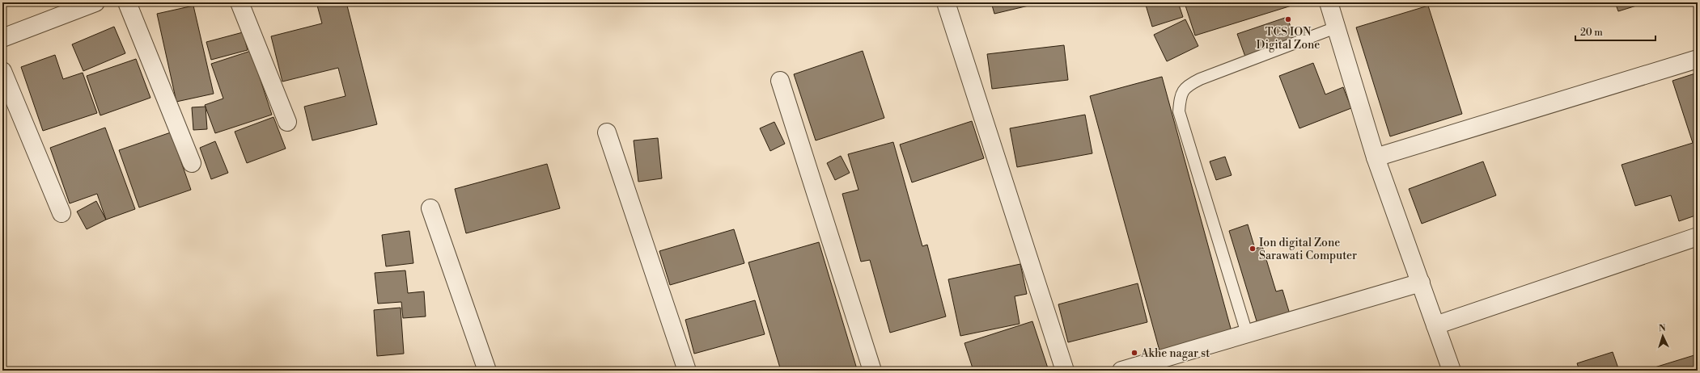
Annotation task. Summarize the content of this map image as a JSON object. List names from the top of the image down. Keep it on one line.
{"places":["TCS ION Digital Zone","Ion digital Zone Sarawati Computer","Akhe nagar st"],"scale_bar":"20 m","north":"top"}
